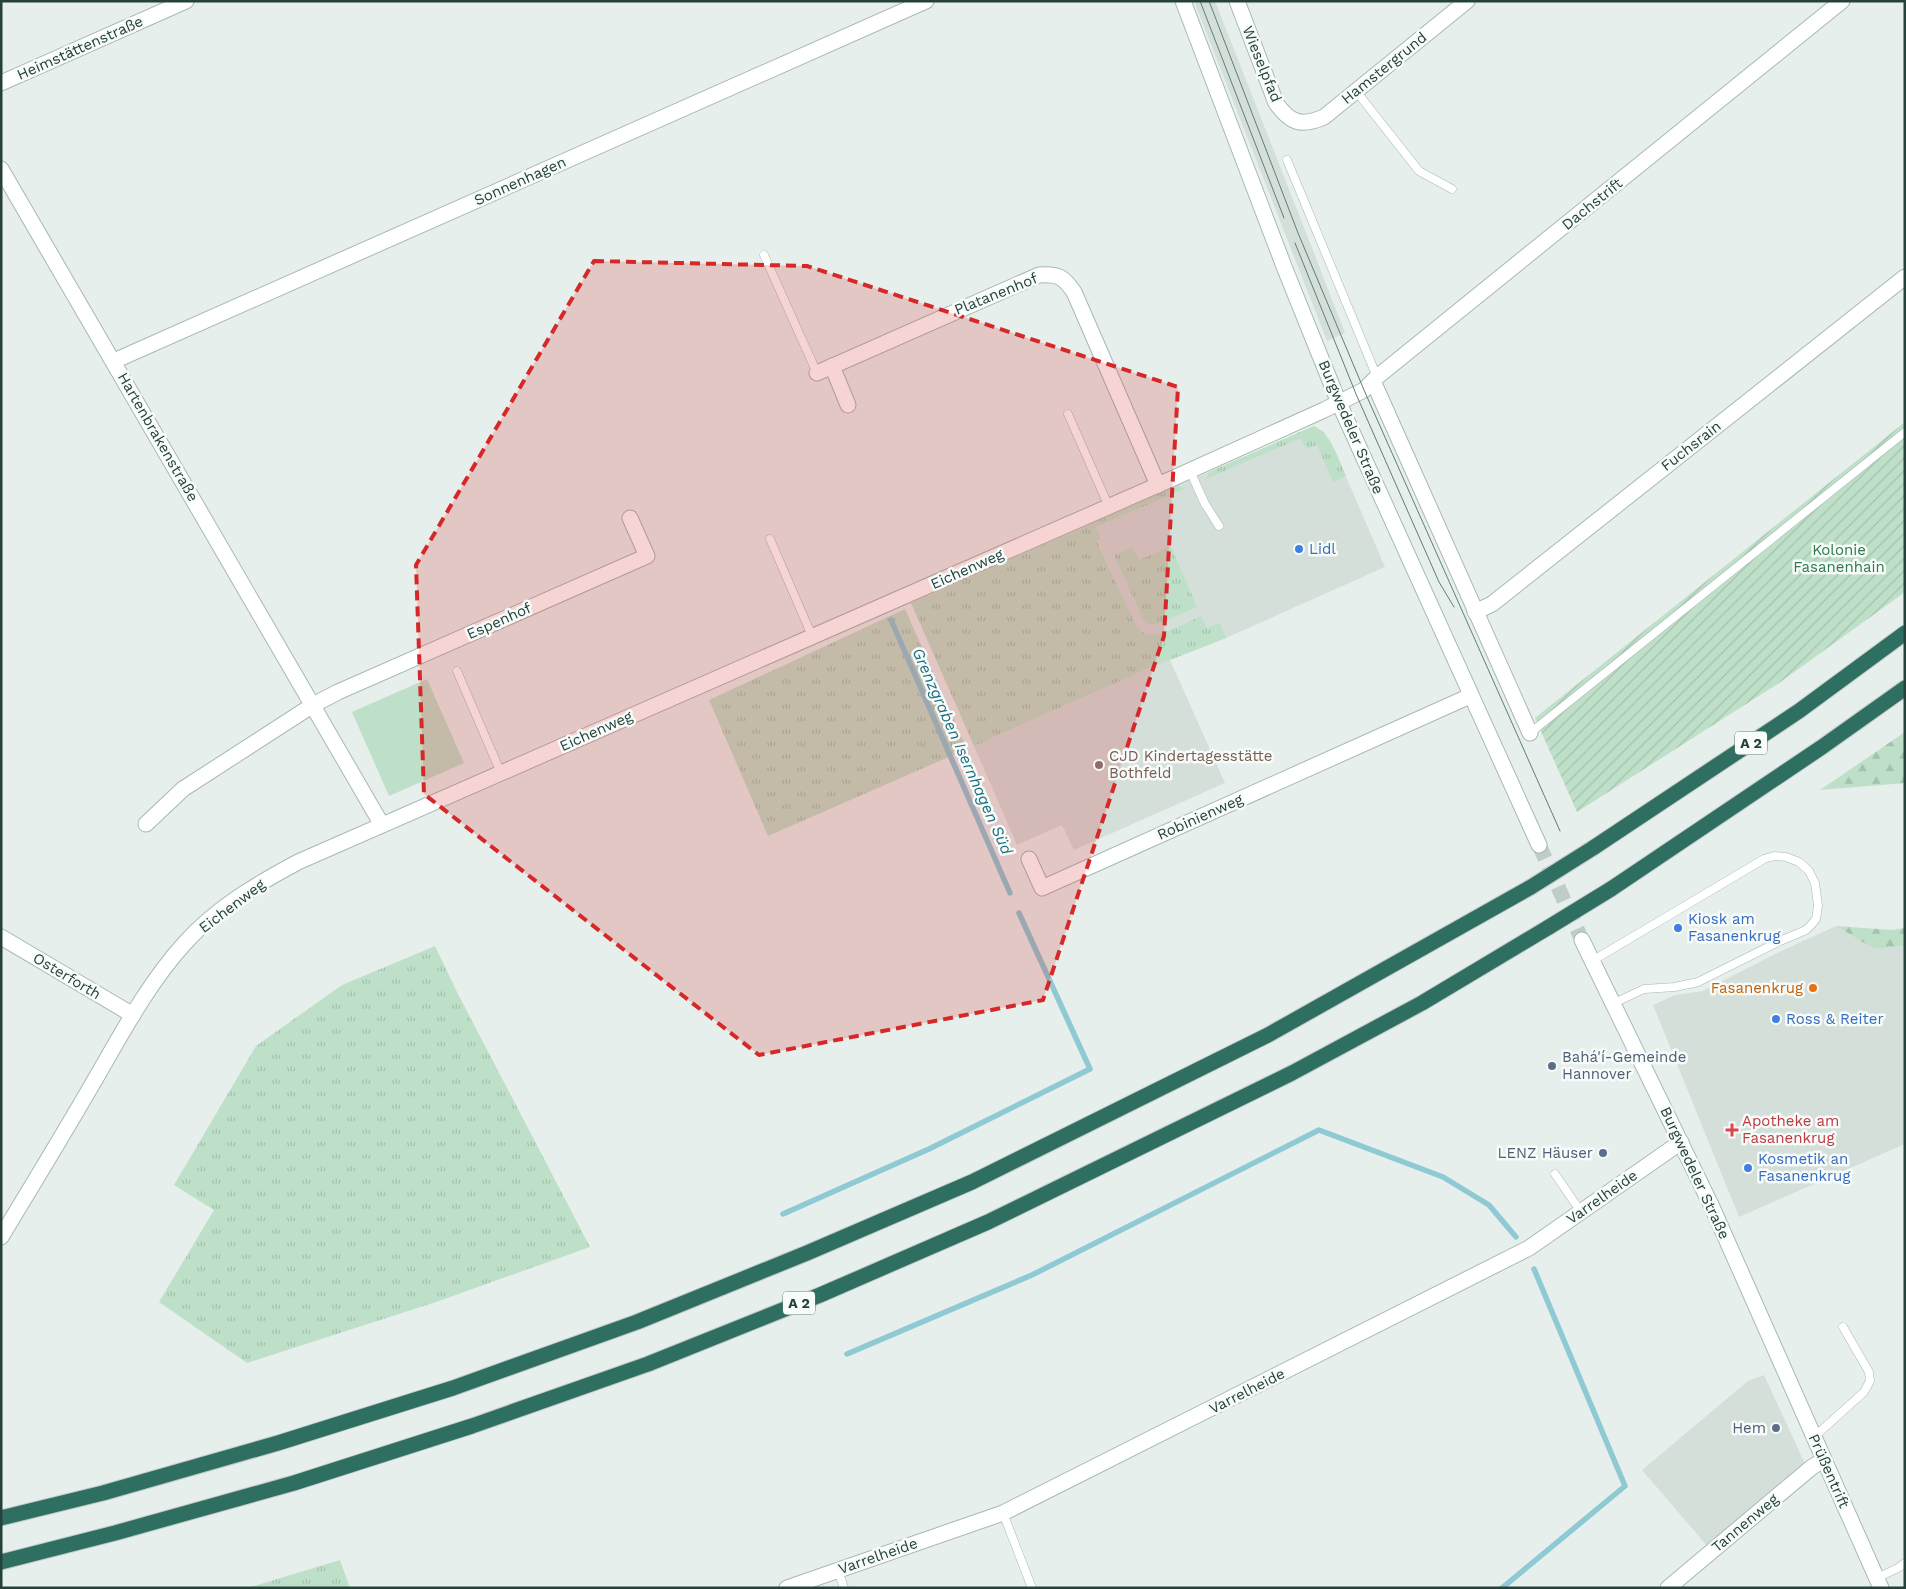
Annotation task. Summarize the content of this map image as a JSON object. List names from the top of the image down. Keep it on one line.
{"streets":{"highway":["A 2"],"street":["Heimstättenstraße","Wieselpfad","Hamstergrund","Sonnenhagen","Dachstrift","Platanenhof","Burgwedeler Straße","Hartenbrakenstraße","Fuchsrain","Eichenweg","Espenhof","Robinienweg","Osterforth","Varrelheide","Prüßentrift","Tannenweg"]},"crossings":[["Wieselpfad","Hamstergrund"],["Sonnenhagen","Hartenbrakenstraße"],["Dachstrift","Burgwedeler Straße"],["Dachstrift","Eichenweg"],["Platanenhof","Eichenweg"],["Burgwedeler Straße","Eichenweg"],["Burgwedeler Straße","Robinienweg"],["Burgwedeler Straße","Varrelheide"],["Burgwedeler Straße","Prüßentrift"],["Hartenbrakenstraße","Eichenweg"],["Hartenbrakenstraße","Espenhof"],["Eichenweg","Osterforth"],["Prüßentrift","Tannenweg"]],"water":["Grenzgraben Isernhagen Süd"],"parks":["Kolonie Fasanenhain"],"places":{"other":["Lidl","CJD Kindertagesstätte Bothfeld","Kiosk am Fasanenkrug","Fasanenkrug","Ross & Reiter","Bahá'í-Gemeinde Hannover","LENZ Häuser","Kosmetik an Fasanenkrug","Hem"],"health":["Apotheke am Fasanenkrug"]}}
